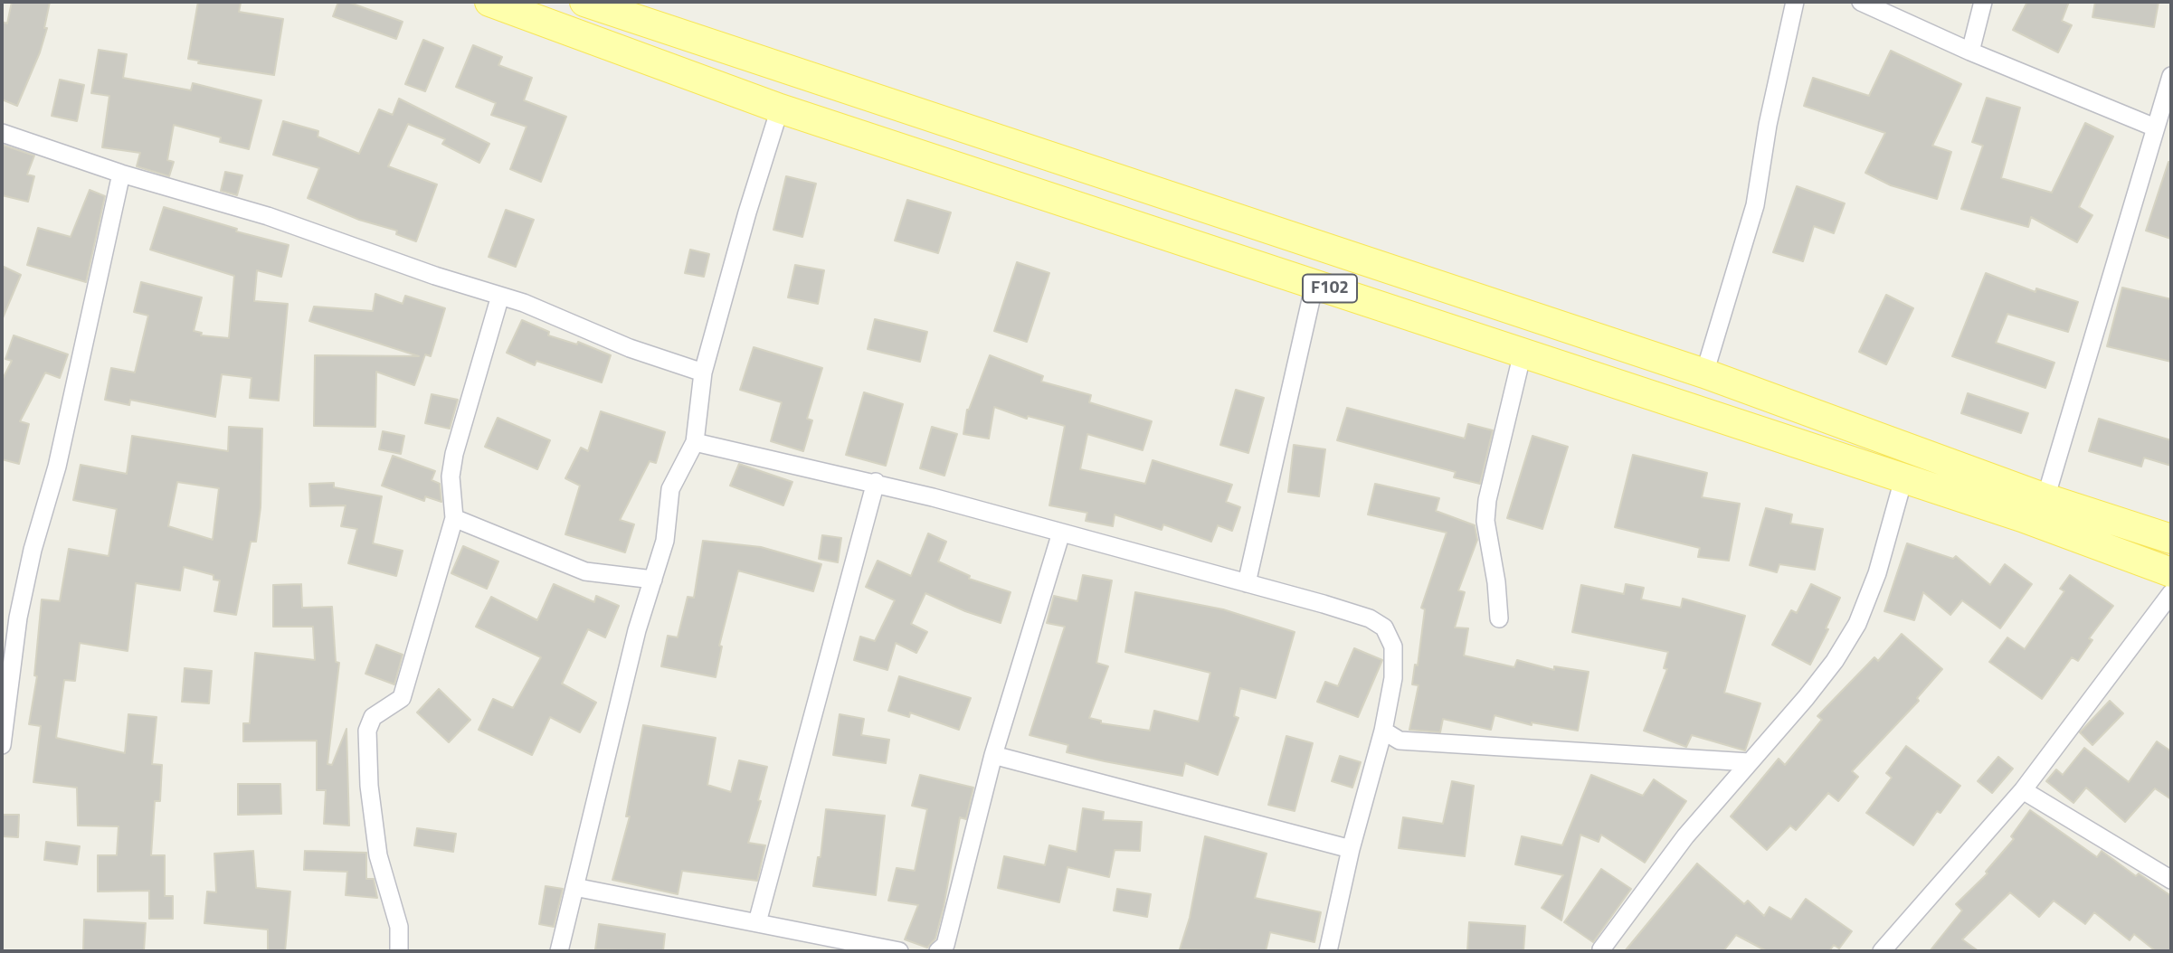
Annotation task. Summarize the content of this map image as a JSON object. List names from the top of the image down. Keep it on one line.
{"streets":{"main road":["F102"]}}
